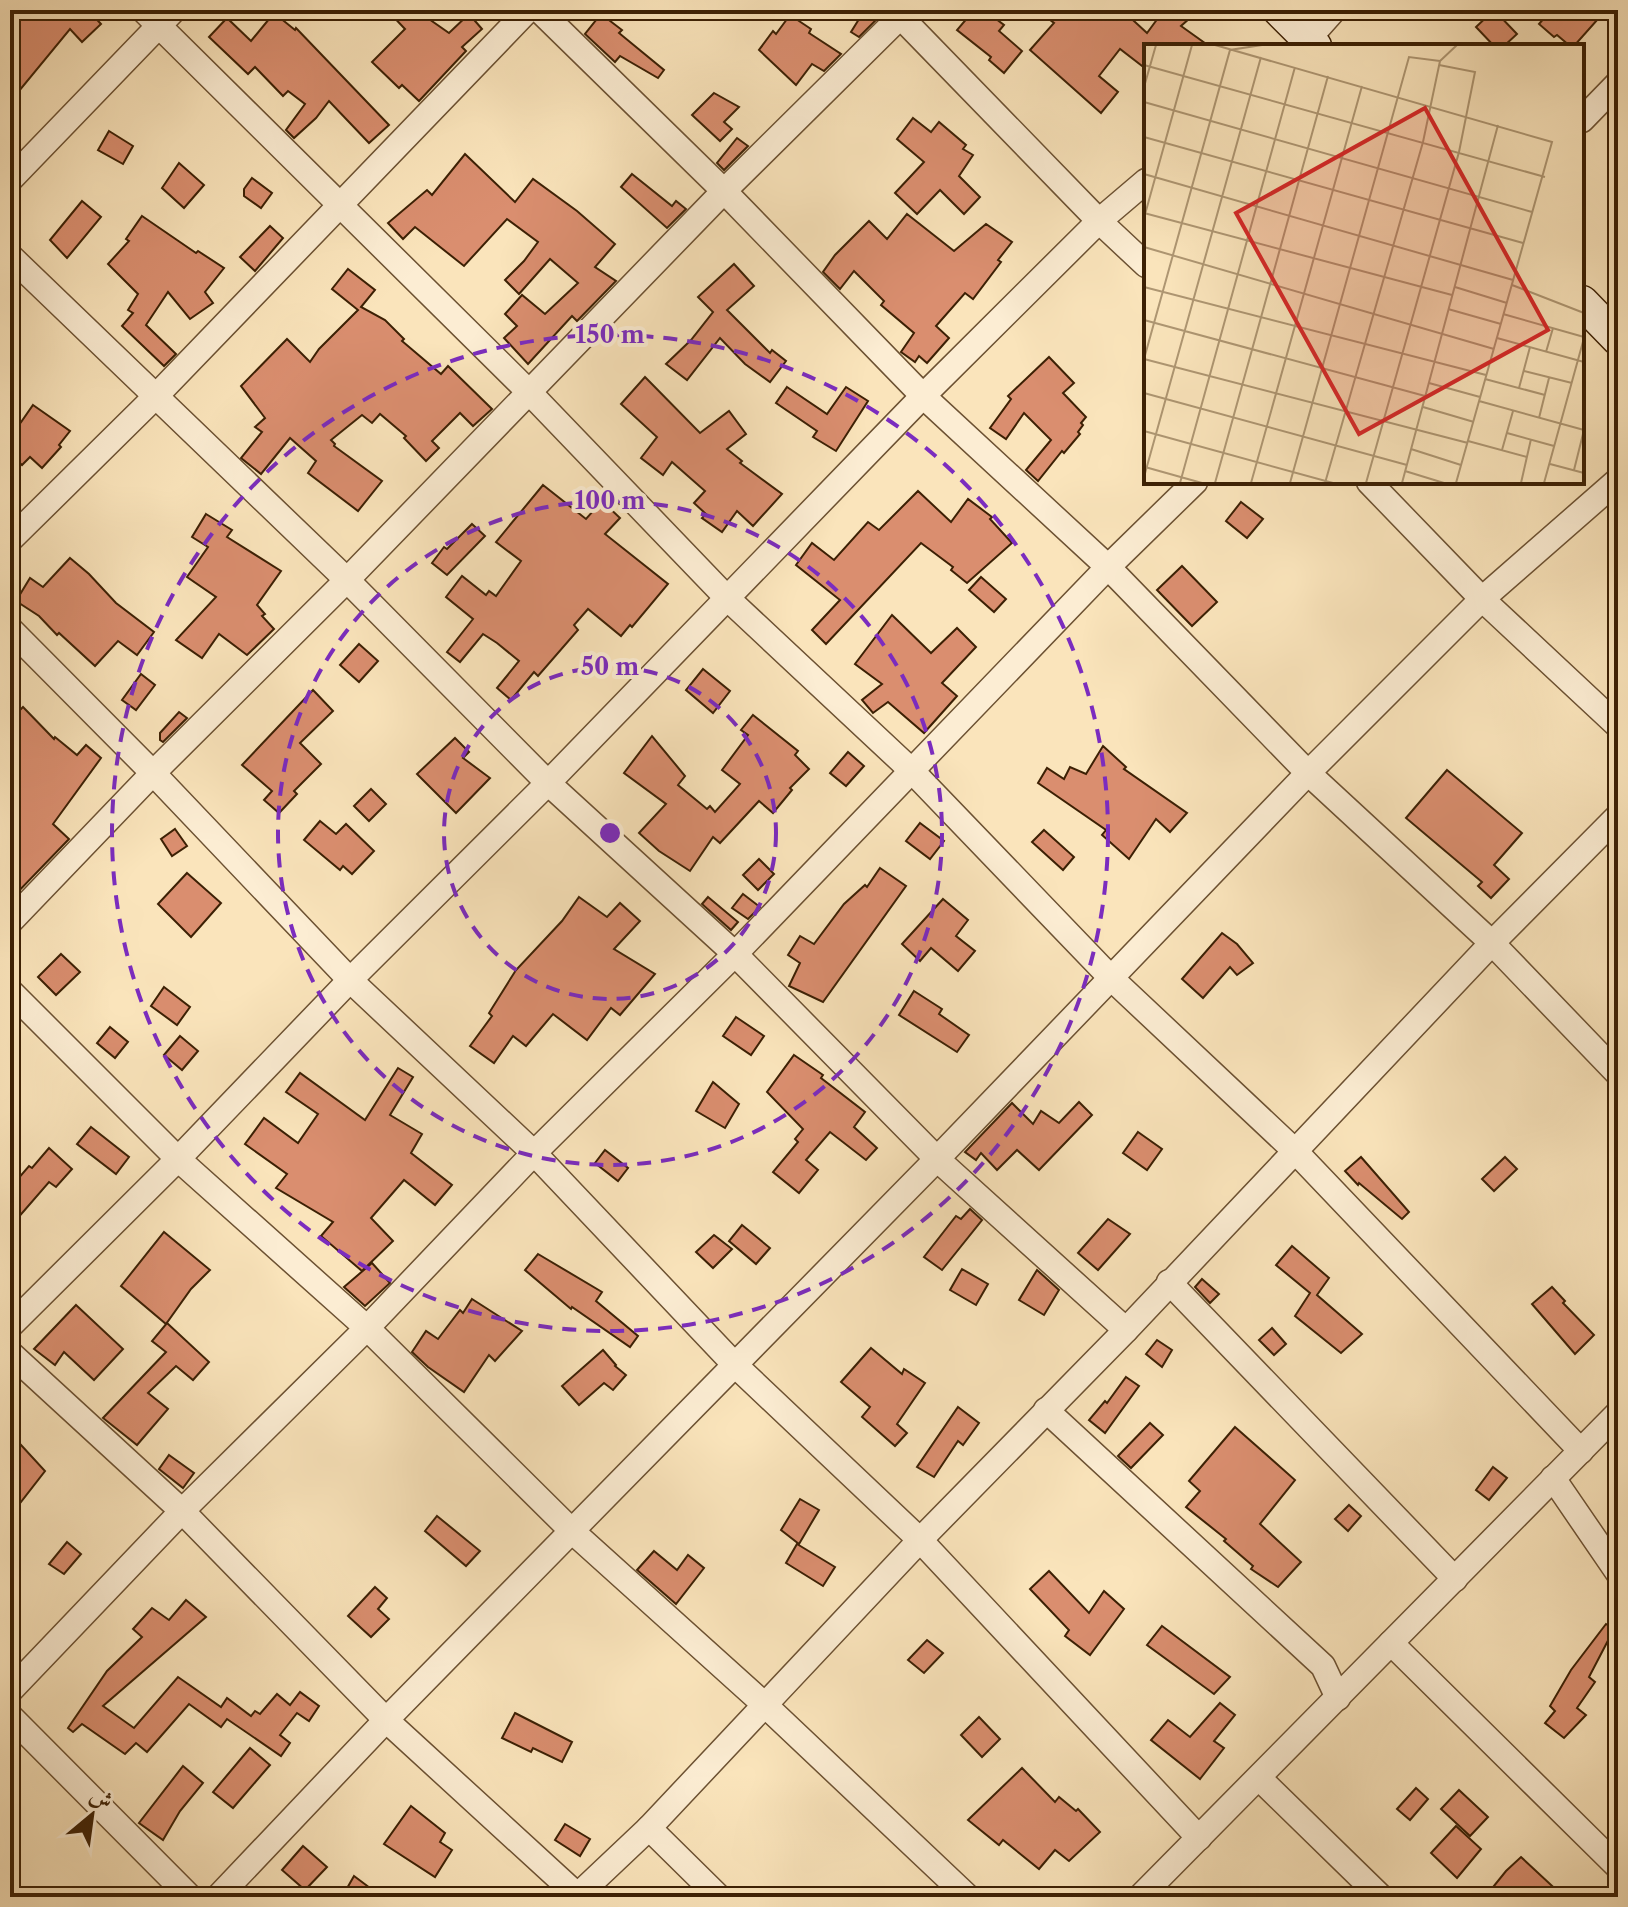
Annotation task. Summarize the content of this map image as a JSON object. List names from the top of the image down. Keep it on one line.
{"north":"top right","rings":["150 m","100 m","50 m"]}
